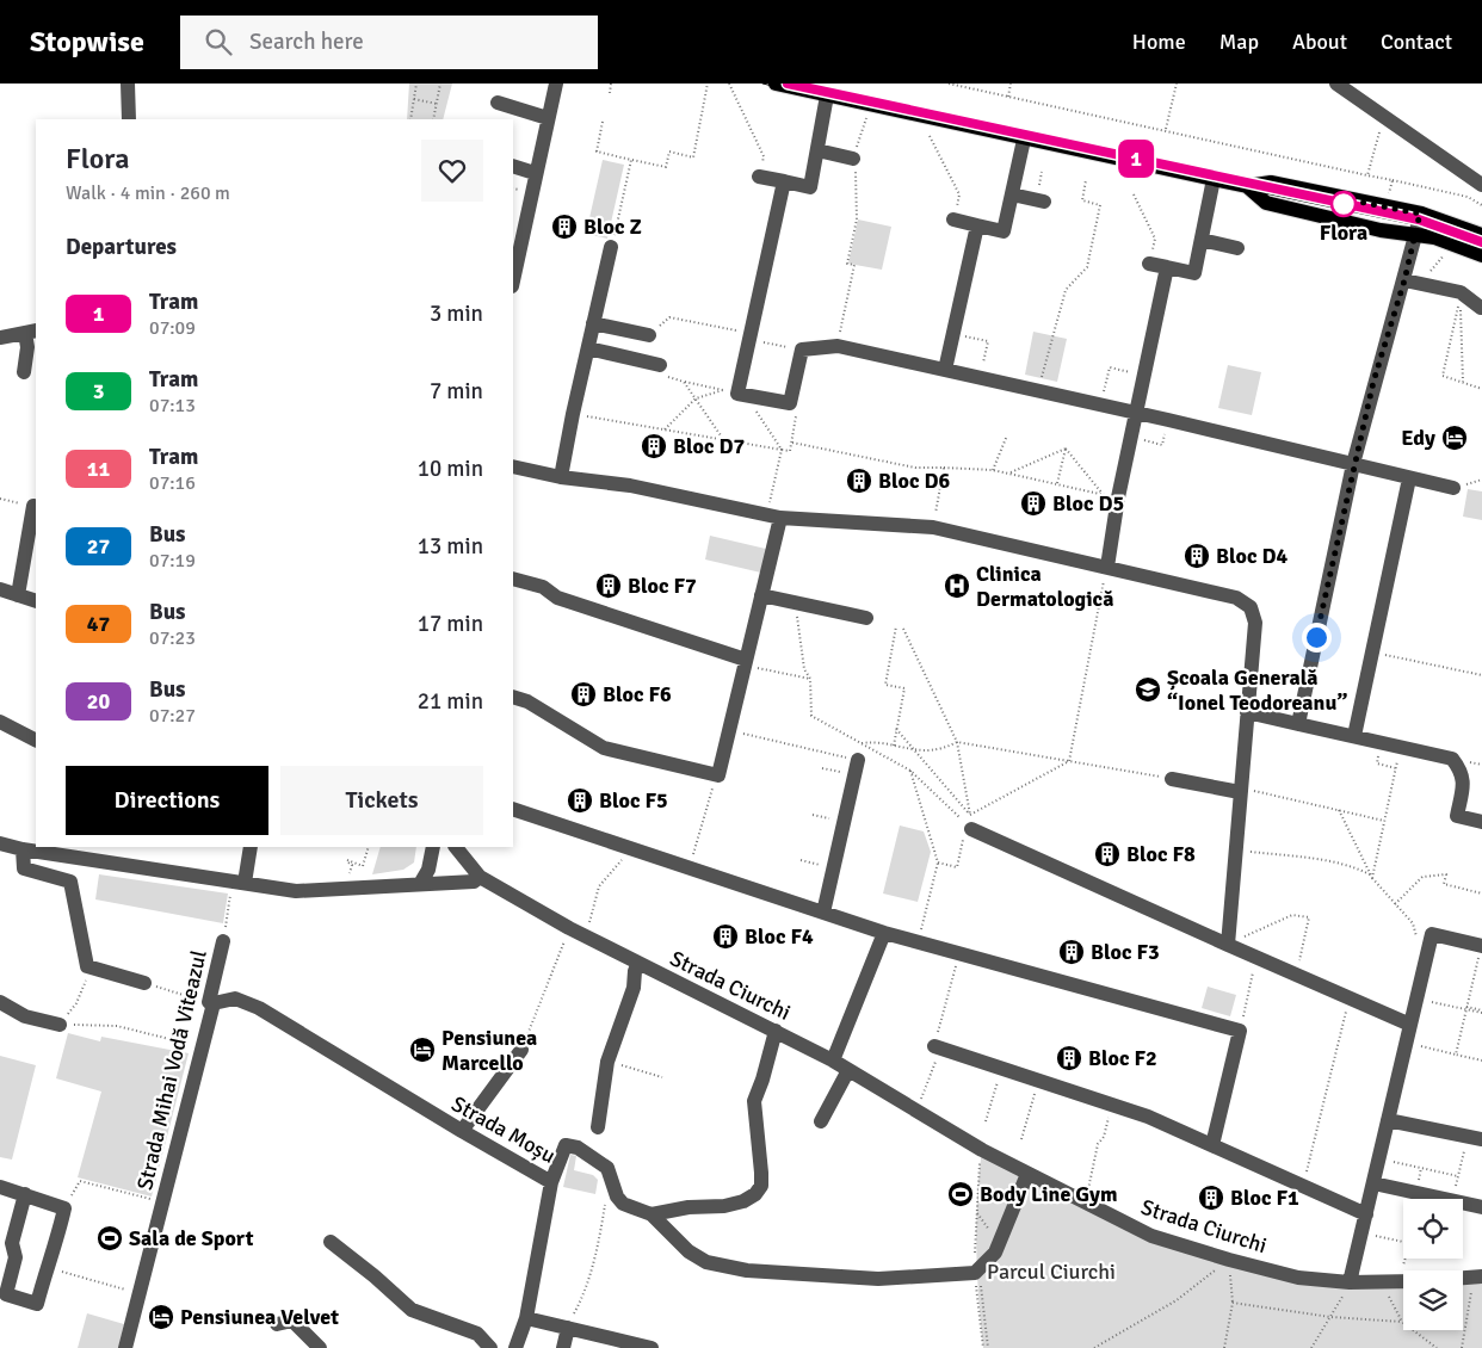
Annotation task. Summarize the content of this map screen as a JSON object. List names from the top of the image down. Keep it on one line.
{"streets":{"street":["Strada Ciurchi","Strada Mihai Vodă Viteazul","Strada Moșu"]},"crossings":[["Strada Mihai Vodă Viteazul","Strada Moșu"]],"parks":["Parcul Ciurchi"],"places":{"other":["Flora"],"building":["Bloc Z","Bloc D7","Bloc D6","Bloc D5","Bloc D4","Bloc F7","Bloc F6","Bloc F5","Bloc F8","Bloc F4","Bloc F3","Bloc F2","Bloc F1"],"hotel":["Edy","Pensiunea Marcello","Pensiunea Velvet"],"hospital":["Clinica Dermatologică"],"school or university":["Școala Generală “Ionel Teodoreanu”"],"sports":["Body Line Gym","Sala de Sport"]},"lines":["tram line 1"],"page":{"header":"Stopwise","search":"Search here","nav":["Home","Map","About","Contact"],"on_map":"1","heading":[["Flora","Walk · 4 min · 260 m"],"Departures"],"list":[{"mark":"1","name":"Tram","note":"07:09","value":"3 min"},{"mark":"3","name":"Tram","note":"07:13","value":"7 min"},{"mark":"11","name":"Tram","note":"07:16","value":"10 min"},{"mark":"27","name":"Bus","note":"07:19","value":"13 min"},{"mark":"47","name":"Bus","note":"07:23","value":"17 min"},{"mark":"20","name":"Bus","note":"07:27","value":"21 min"}],"buttons":["Directions","Tickets"]}}
